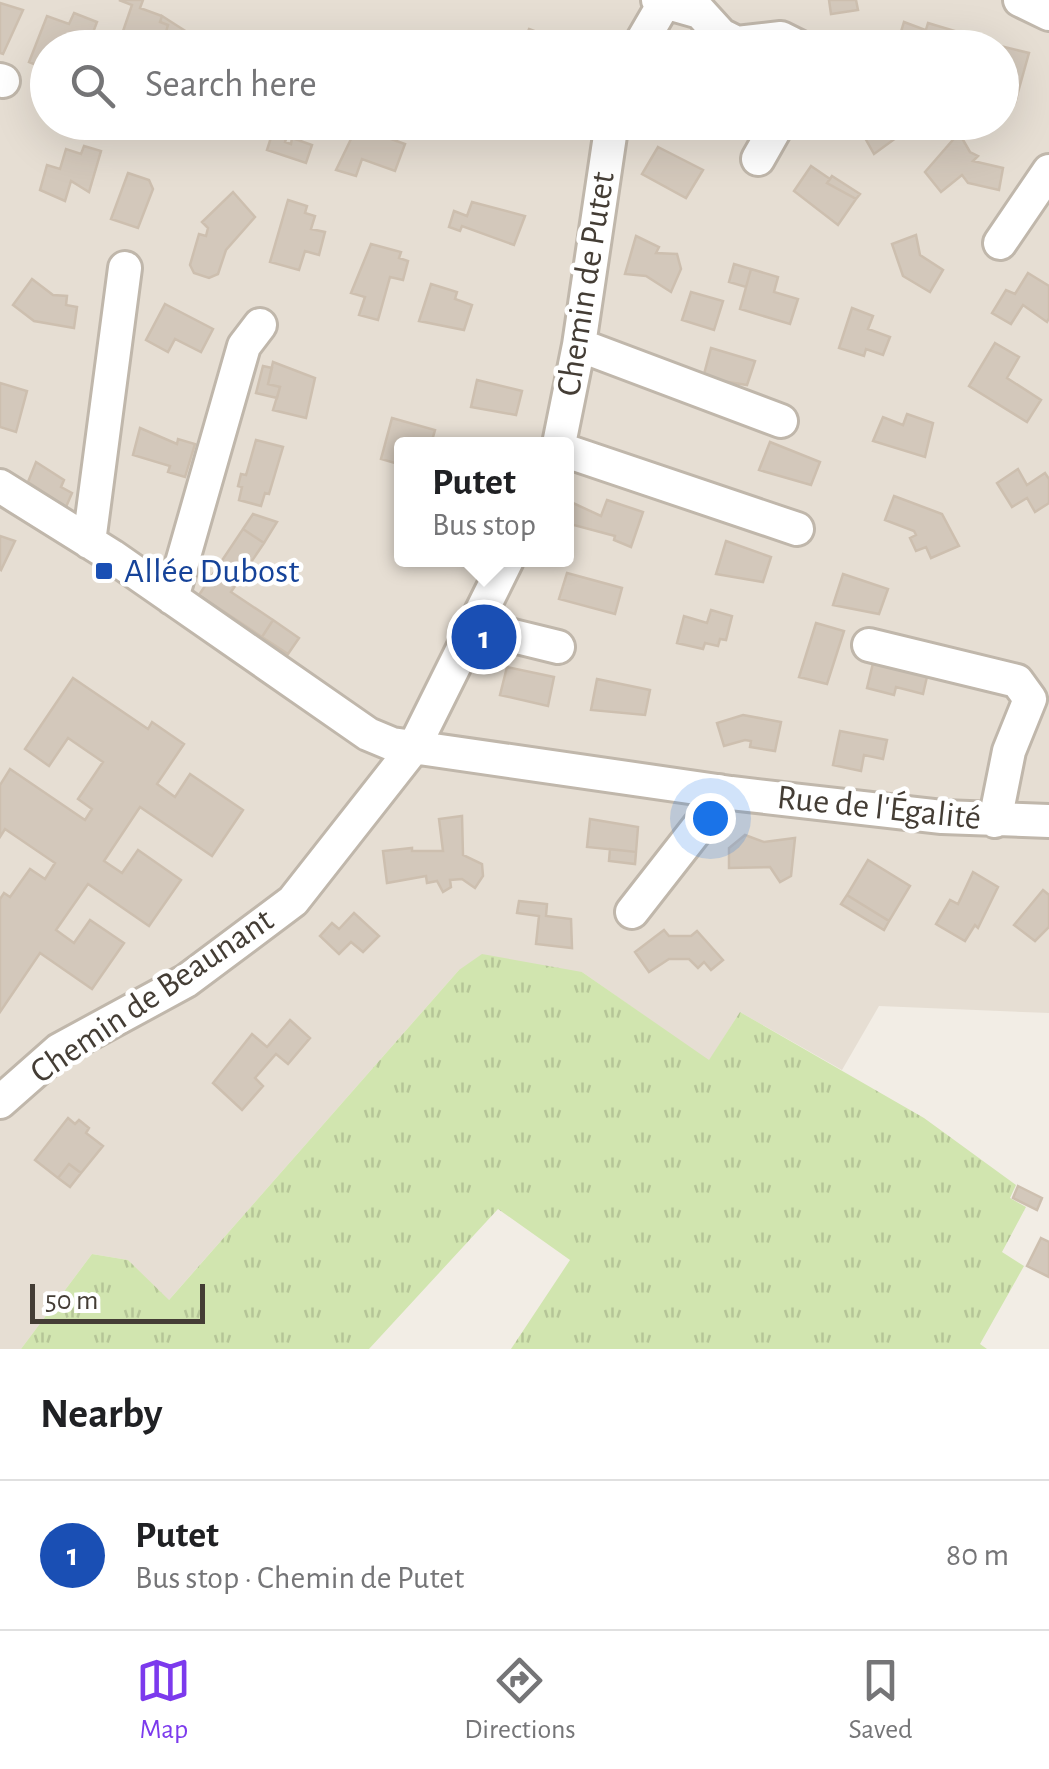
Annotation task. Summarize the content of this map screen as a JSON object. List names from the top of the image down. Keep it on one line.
{"streets":{"street":["Chemin de Putet","Rue de l'Égalité","Chemin de Beaunant"]},"crossings":[["Rue de l'Égalité","Chemin de Beaunant"]],"places":{"transit":["Allée Dubost"]},"scale_bar":"50 m","page":{"search":"Search here","popup":["Putet","Bus stop"],"pins":"1","scale":"50 m","heading":"Nearby","list":[{"mark":"1","name":"Putet","note":"Bus stop · Chemin de Putet","value":"80 m"}],"nav":["Map","Directions","Saved"]}}
